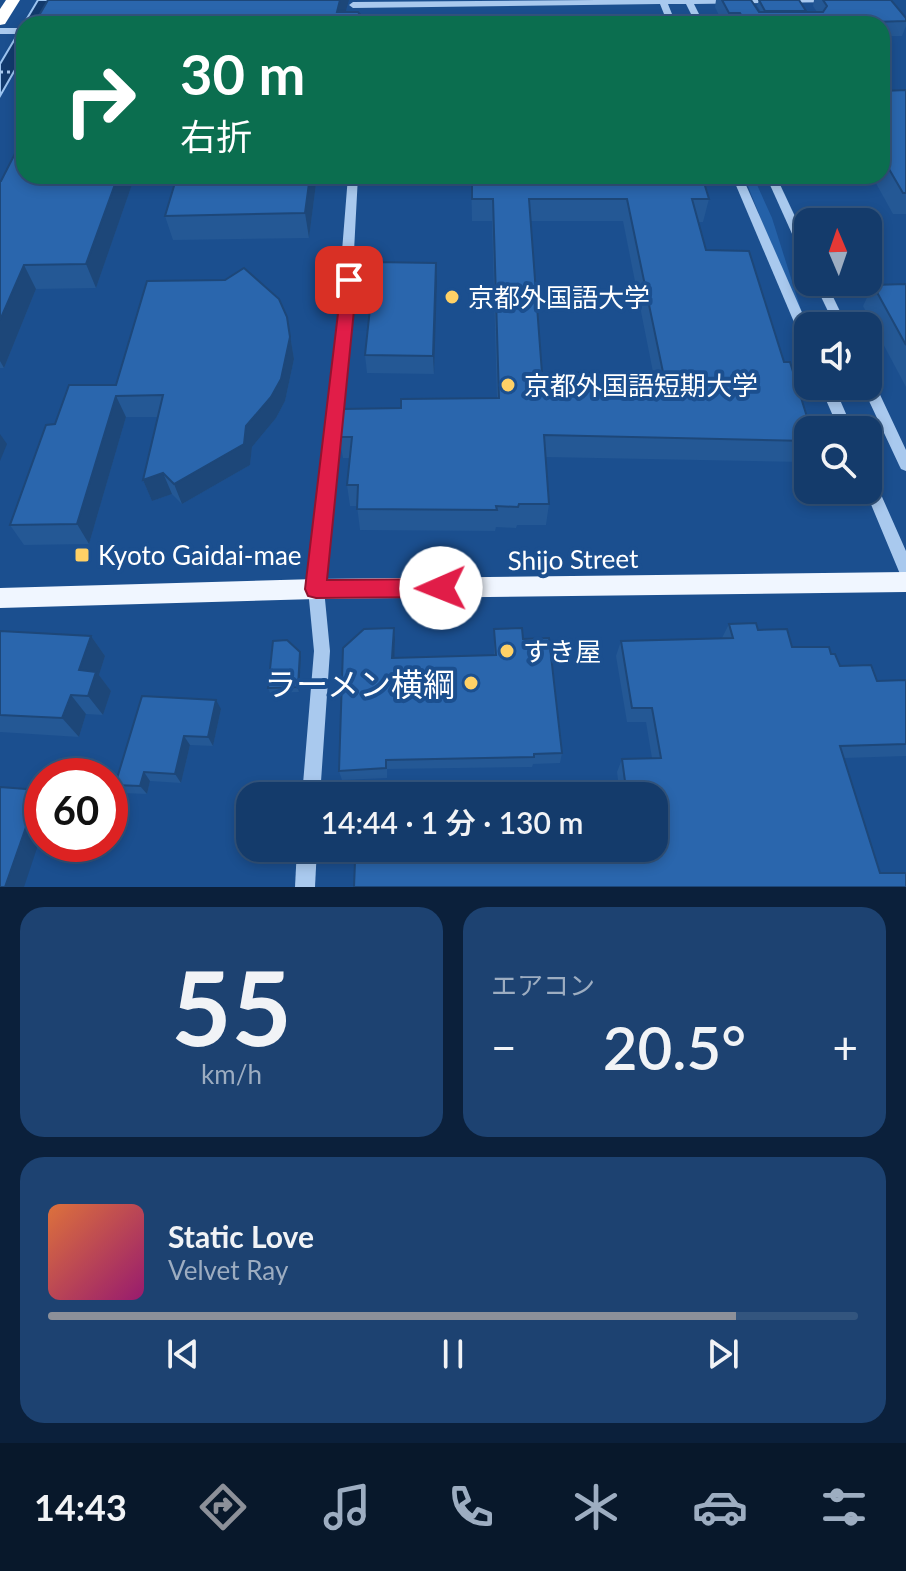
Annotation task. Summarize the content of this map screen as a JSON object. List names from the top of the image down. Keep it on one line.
{"streets":{"main road":["Shijo Street"]},"places":{"other":["京都外国語大学","京都外国語短期大学","すき屋","ラーメン横綱"],"transit":["Kyoto Gaidai-mae"]},"north":"top","page":{"turn":["30 m","右折"],"limit":"60","trip":"14:44 · 1 分 · 130 m","tile":[["55","km/h"],"エアコン"],"heat":["−","20.5°","+"],"song":["Static Love","Velvet Ray"],"tabs":"14:43"}}
